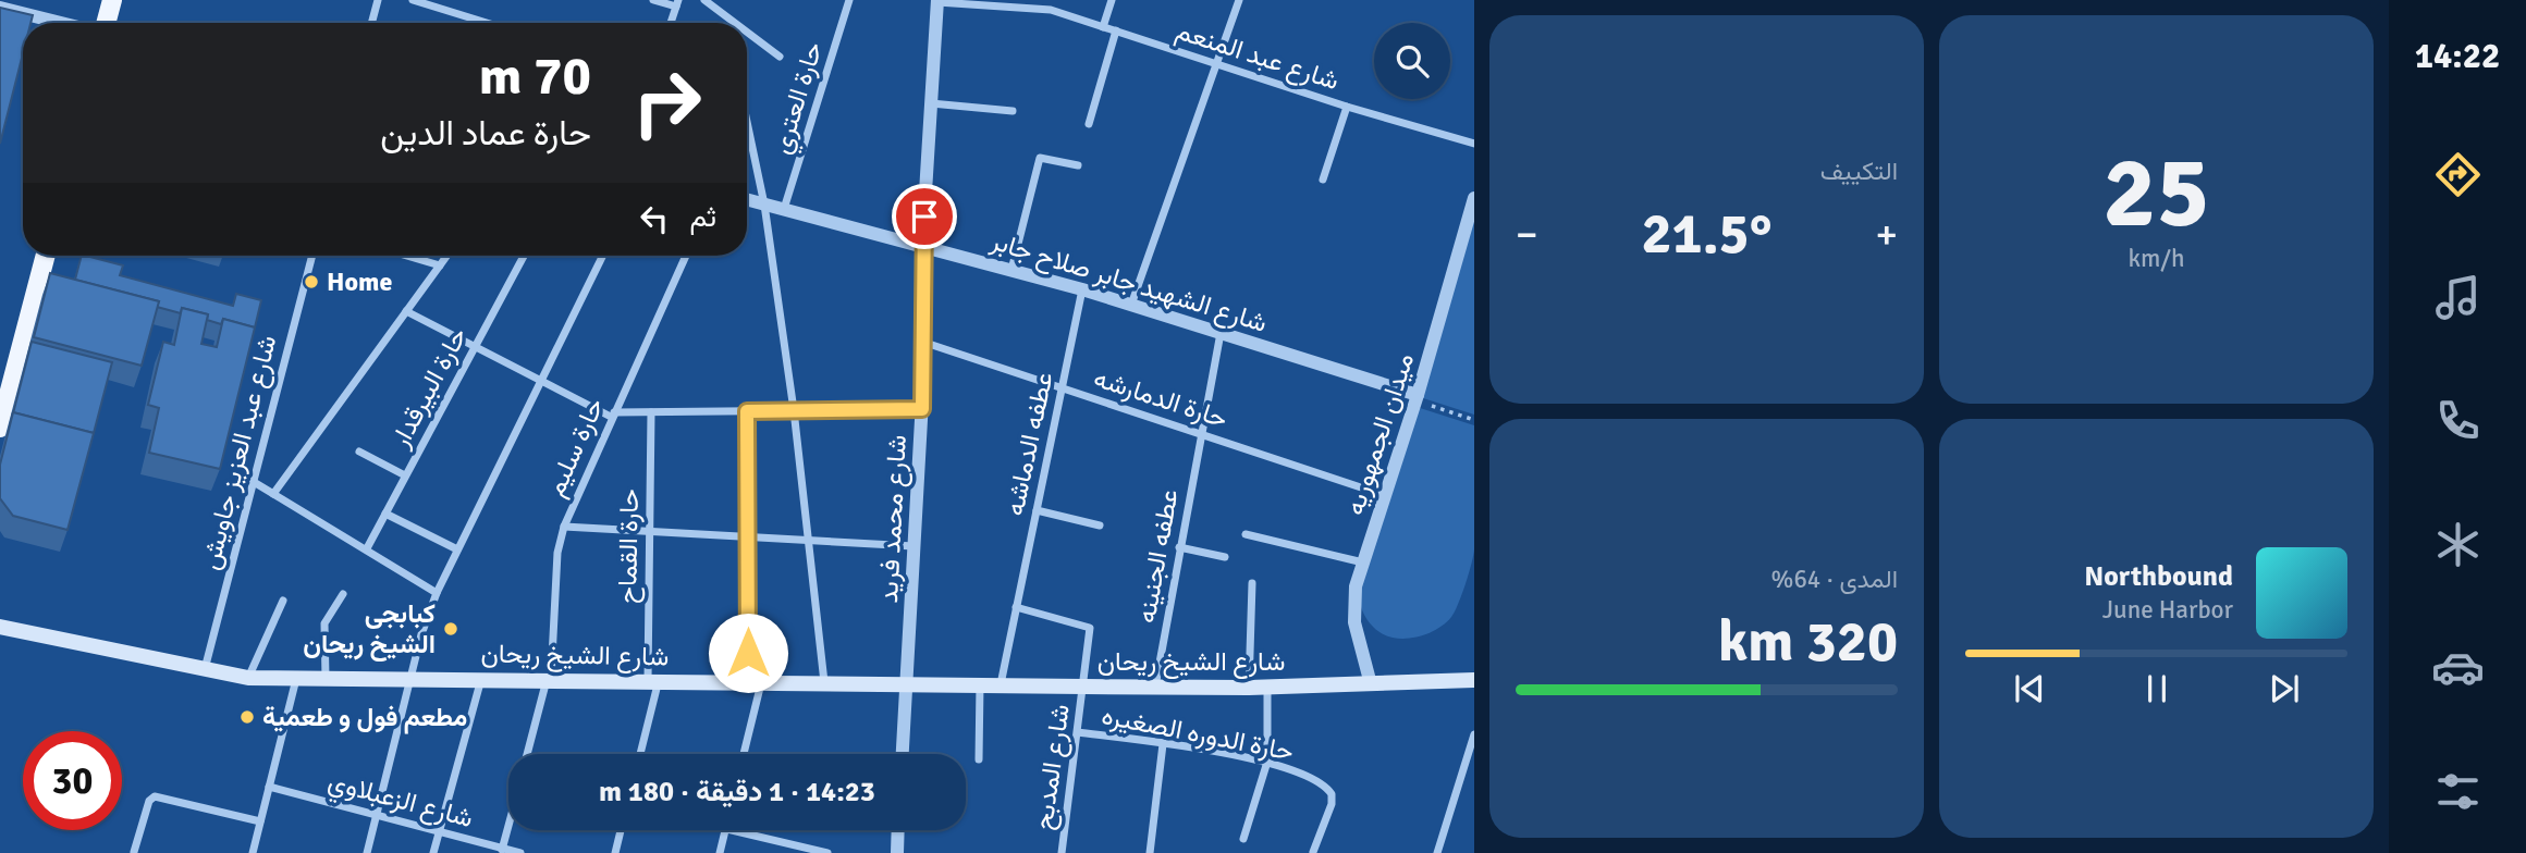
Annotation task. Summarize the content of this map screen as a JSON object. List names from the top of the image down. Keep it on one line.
{"streets":{"main road":["شارع الشيخ ريحان"],"street":["شارع عبد المنعم","حارة العتري","شارع الشهيد جابر صلاح جابر","حارة البيرقدار","حارة الدمارشه","ميدان الجمهوريه","عطفه الدماشه","حارة سليم","شارع عبد العزيز جاويش","شارع محمد فريد","حارة القماح","عطفه الجنينه","حارة الدوره الصغيره","شارع المدبح","شارع الزعبلاوي"]},"crossings":[["شارع عبد المنعم","شارع محمد فريد"],["حارة العتري","شارع الشهيد جابر صلاح جابر"],["شارع الشهيد جابر صلاح جابر","ميدان الجمهوريه"],["شارع الشهيد جابر صلاح جابر","عطفه الدماشه"],["شارع الشهيد جابر صلاح جابر","شارع محمد فريد"],["شارع الشهيد جابر صلاح جابر","عطفه الجنينه"],["حارة الدمارشه","ميدان الجمهوريه"],["حارة الدمارشه","عطفه الدماشه"],["حارة الدمارشه","شارع محمد فريد"],["حارة الدمارشه","عطفه الجنينه"],["ميدان الجمهوريه","شارع الشيخ ريحان"],["عطفه الدماشه","شارع الشيخ ريحان"],["حارة سليم","شارع الشيخ ريحان"],["شارع عبد العزيز جاويش","شارع الشيخ ريحان"],["شارع محمد فريد","شارع الشيخ ريحان"],["حارة القماح","شارع الشيخ ريحان"],["عطفه الجنينه","شارع الشيخ ريحان"],["شارع الشيخ ريحان","شارع المدبح"],["حارة الدوره الصغيره","شارع المدبح"]],"places":["Home","كبابجى الشيخ ريحان","مطعم فول و طعمية"],"page":{"tabs":"14:22","tile":[["25","km/h"],"التكييف",["المدى · 64%","320 km"]],"turn":["70 m","حارة عماد الدين"],"then":"ثم","heat":["−","21.5°","+"],"song":["Northbound","June Harbor"],"limit":"30","trip":"14:23 · 1 دقيقة · 180 m"}}
